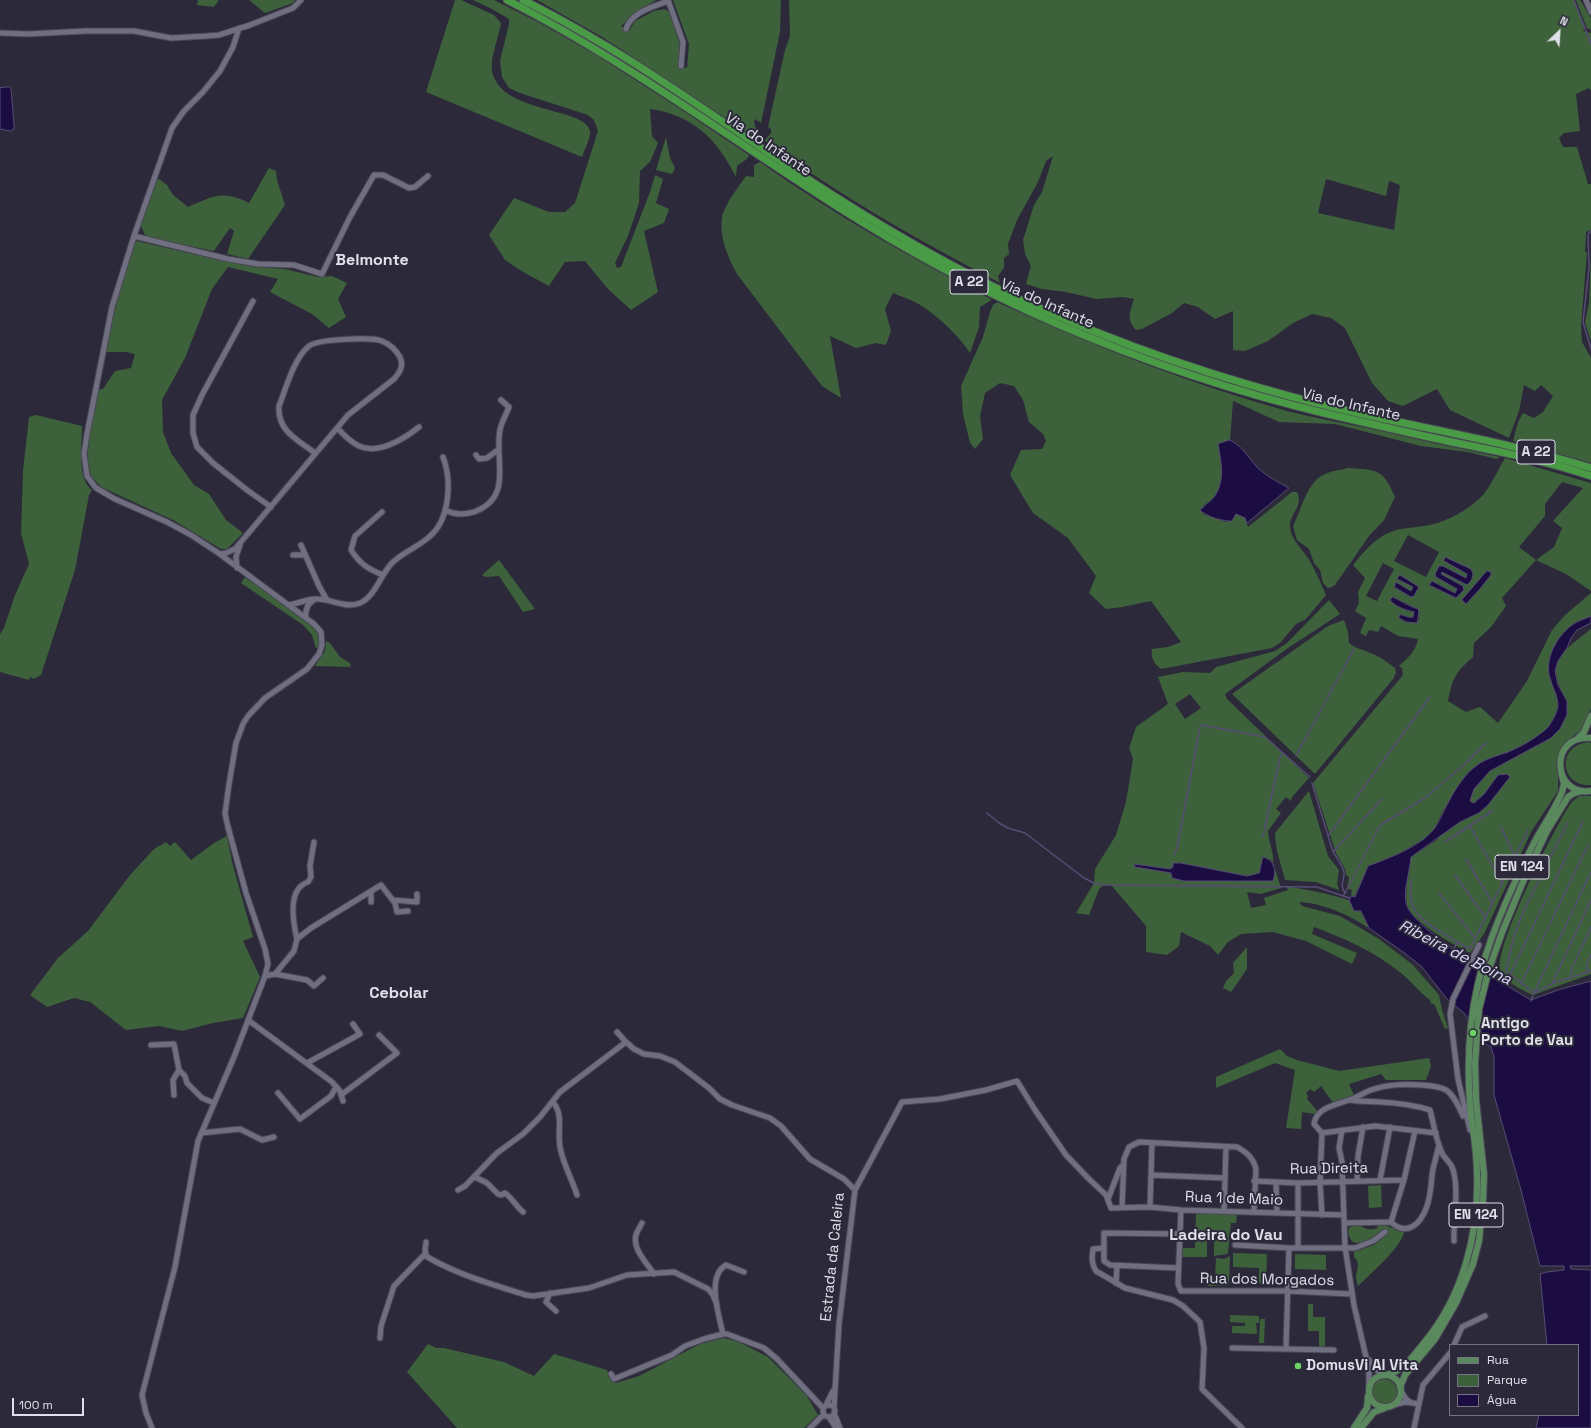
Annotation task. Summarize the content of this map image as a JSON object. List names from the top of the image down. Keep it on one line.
{"streets":{"highway":["Via do Infante","A 22"],"main road":["EN 124"],"street":["Rua Direita","Rua 1 de Maio","Estrada da Caleira","Rua dos Morgados"]},"districts":["Belmonte","Cebolar","Ladeira do Vau"],"water":["Ribeira de Boina"],"places":["Antigo Porto de Vau","DomusVi Al Vita"],"legend":["Rua","Parque","Água"],"scale_bar":"100 m","north":"top right"}
